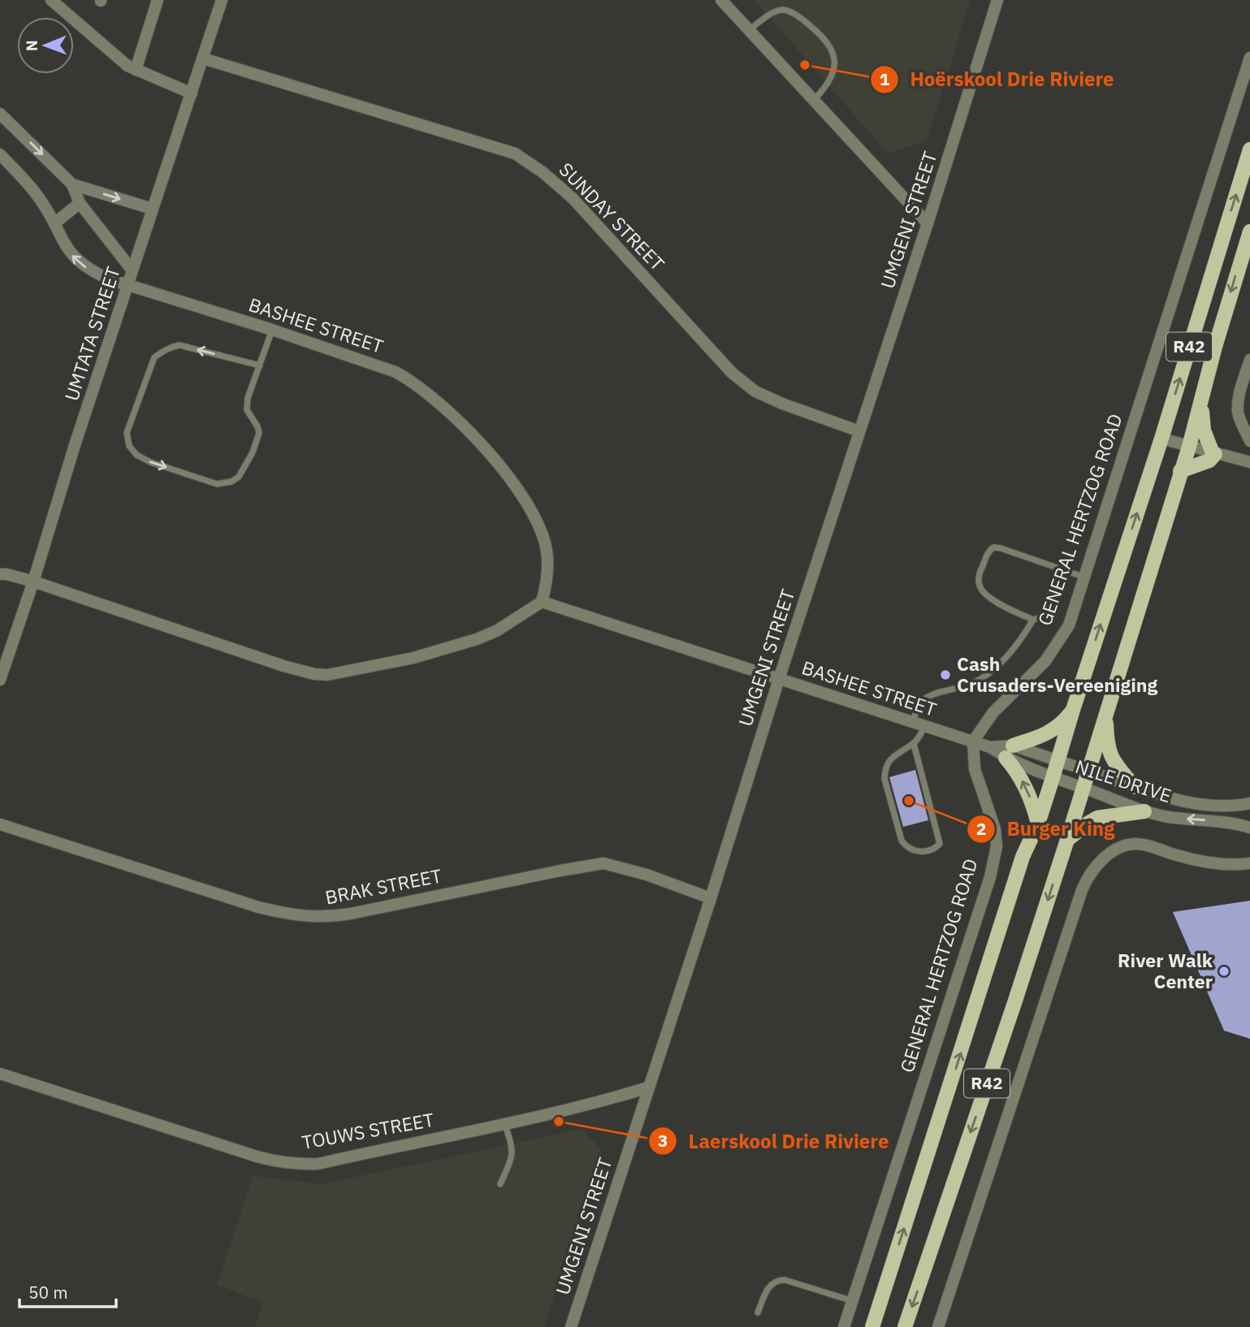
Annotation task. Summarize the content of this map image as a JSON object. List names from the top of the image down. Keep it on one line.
{"streets":{"main road":["R42"],"street":["SUNDAY STREET","UMGENI STREET","BASHEE STREET","UMTATA STREET","GENERAL HERTZOG ROAD","NILE DRIVE","BRAK STREET","TOUWS STREET"]},"crossings":[["SUNDAY STREET","UMGENI STREET"],["SUNDAY STREET","UMTATA STREET"],["UMGENI STREET","BASHEE STREET"],["UMGENI STREET","BRAK STREET"],["UMGENI STREET","TOUWS STREET"],["BASHEE STREET","UMTATA STREET"],["BASHEE STREET","R42"],["BASHEE STREET","GENERAL HERTZOG ROAD"],["BASHEE STREET","NILE DRIVE"],["R42","NILE DRIVE"]],"places":["Hoërskool Drie Riviere","Cash Crusaders-Vereeniging","Burger King","River Walk Center","Laerskool Drie Riviere"],"scale_bar":"50 m","north":"left"}
